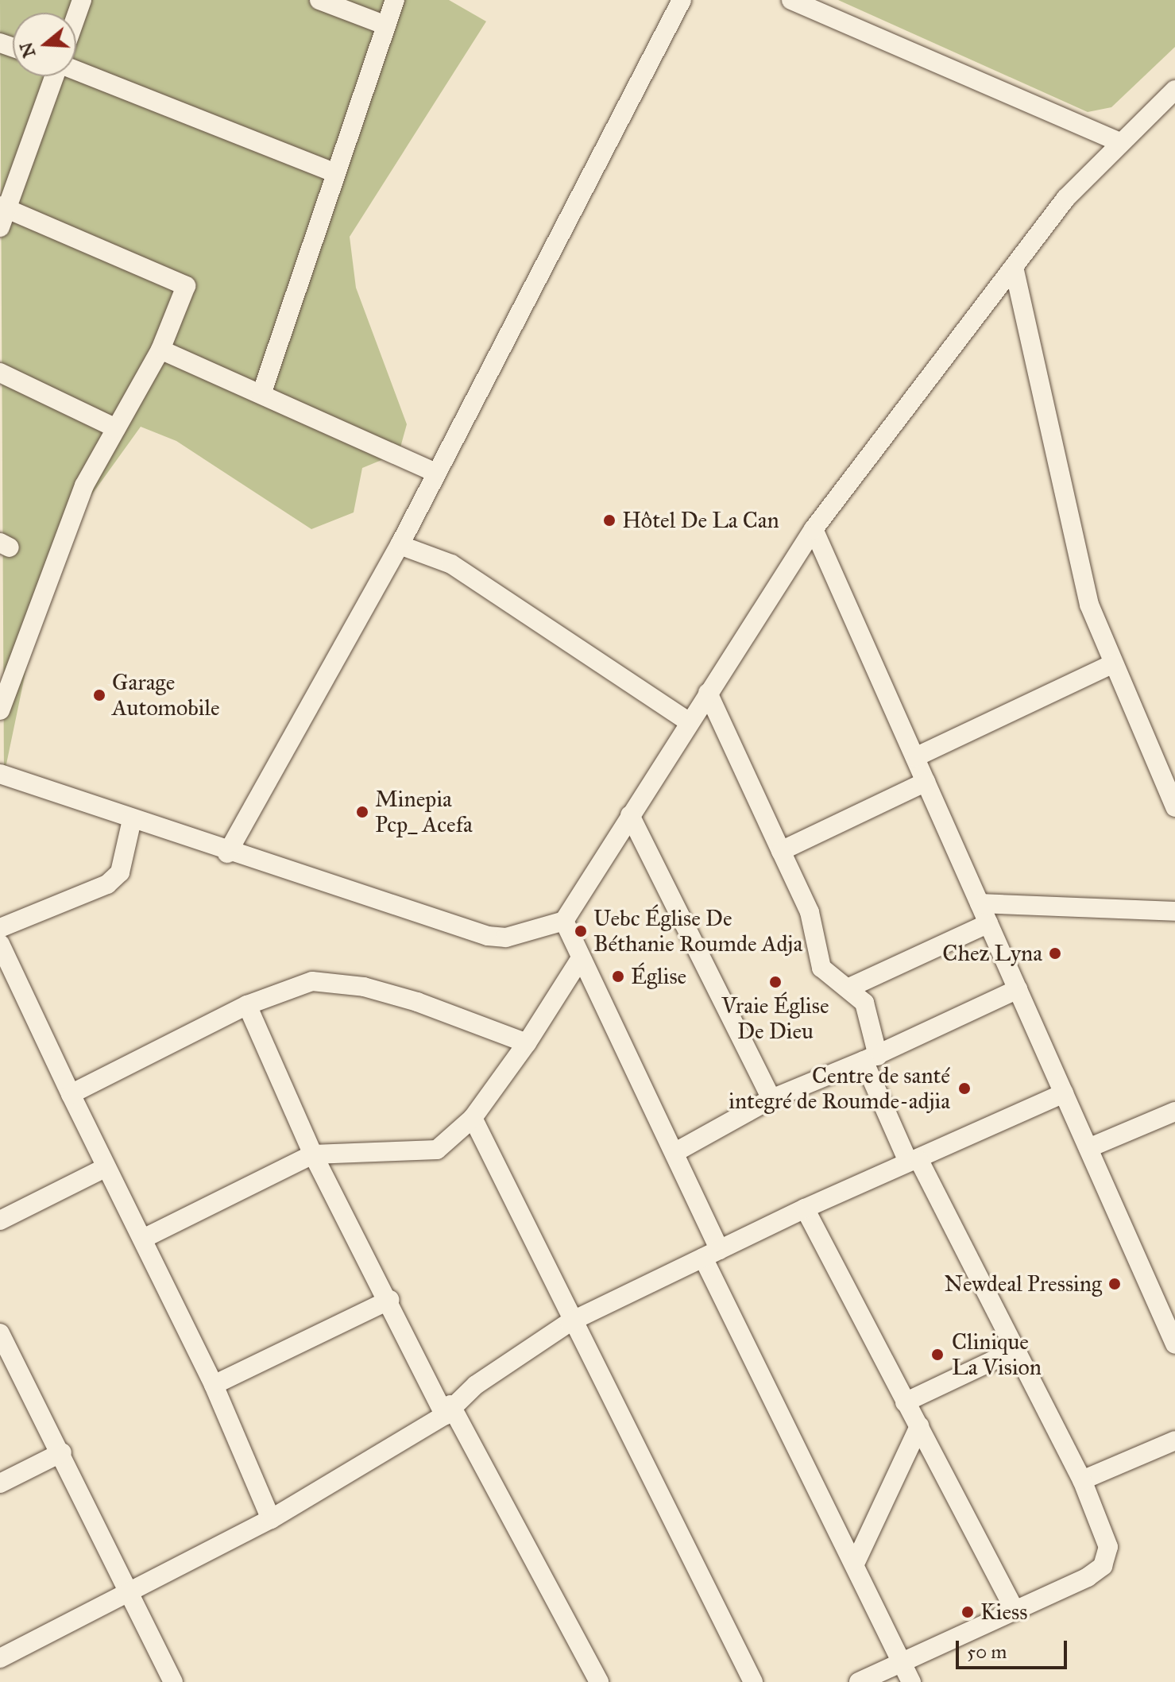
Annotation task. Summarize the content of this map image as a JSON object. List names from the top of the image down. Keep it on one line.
{"places":["Hôtel De La Can","Garage Automobile","Minepia Pcp_ Acefa","Uebc Église De Béthanie Roumde Adja","Chez Lyna","Église","Vraie Église De Dieu","Centre de santé integré de Roumde-adjia","Newdeal Pressing","Clinique La Vision","Kiess"],"scale_bar":"50 m","north":"left"}
